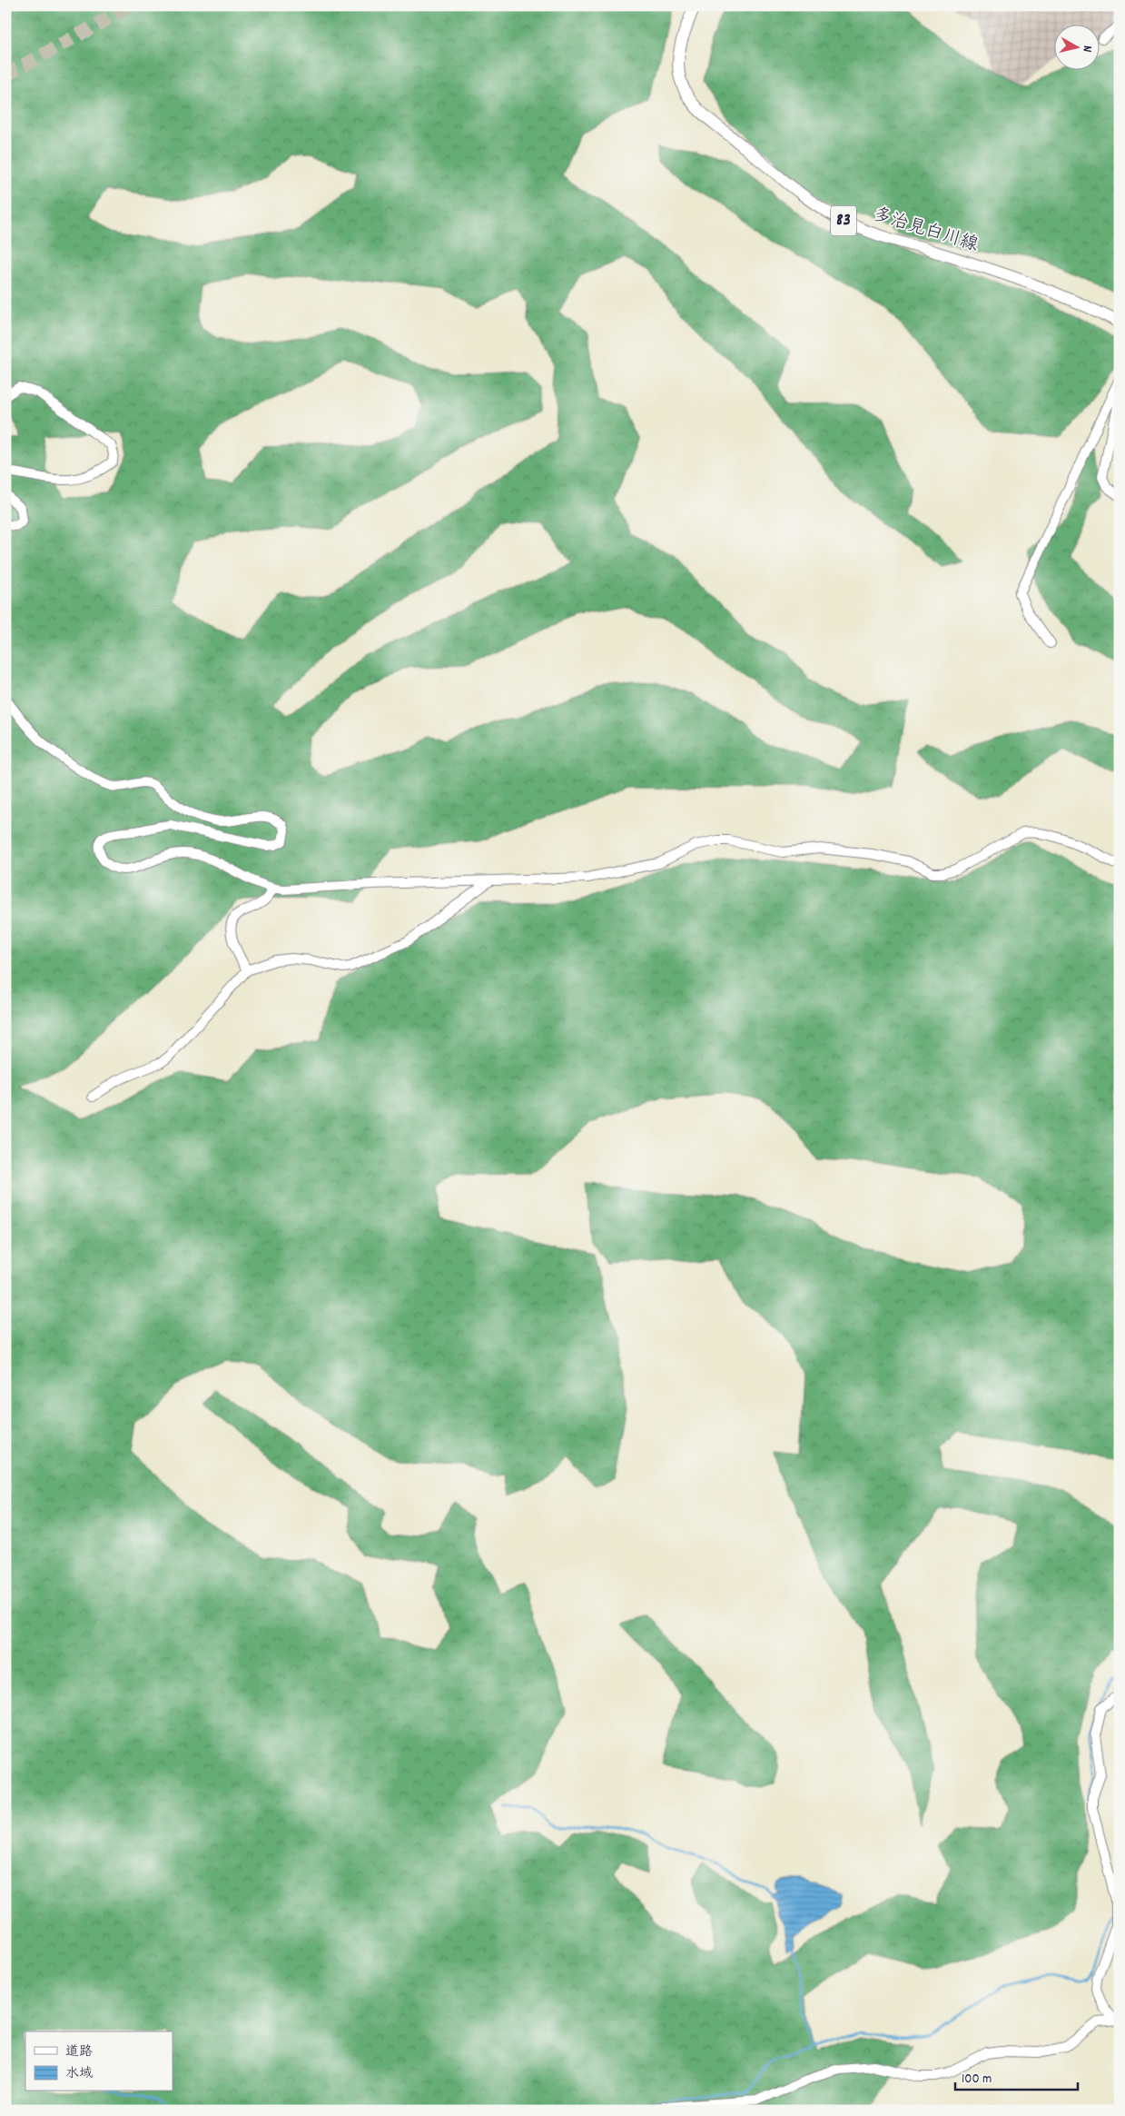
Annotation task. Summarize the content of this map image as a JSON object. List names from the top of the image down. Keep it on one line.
{"streets":{"main road":["83","多治見白川線"]},"legend":["道路","水域"],"scale_bar":"100 m","north":"right"}
